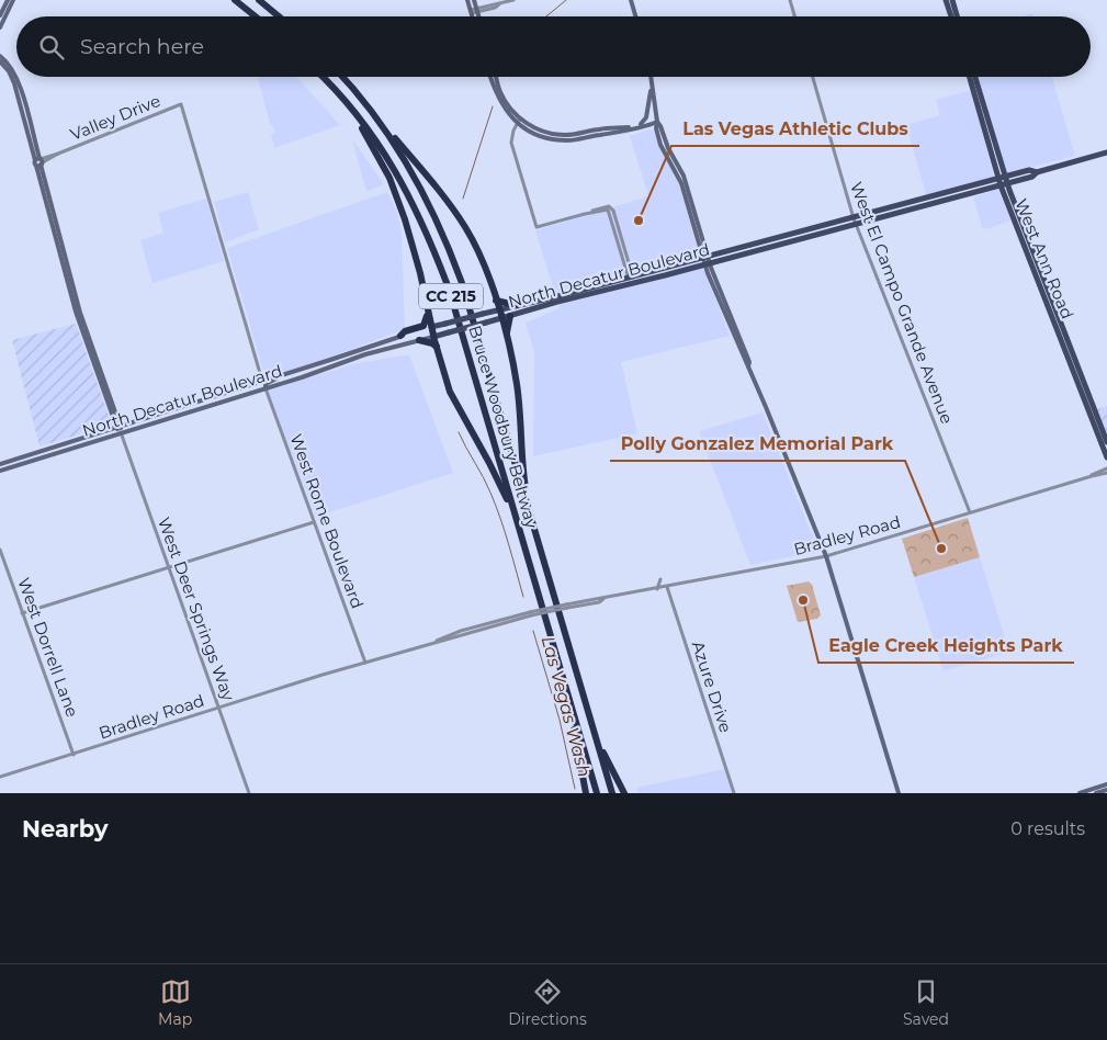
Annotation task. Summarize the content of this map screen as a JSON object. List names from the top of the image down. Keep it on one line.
{"streets":{"highway":["CC 215","Bruce Woodbury Beltway"],"main road":["West Ann Road","North Decatur Boulevard","West Deer Springs Way"],"street":["Valley Drive","West El Campo Grande Avenue","West Rome Boulevard","Bradley Road","West Dorrell Lane","Azure Drive"]},"crossings":[["Valley Drive","North Decatur Boulevard"],["Valley Drive","West Deer Springs Way"],["West Ann Road","North Decatur Boulevard"],["North Decatur Boulevard","West El Campo Grande Avenue"],["North Decatur Boulevard","West Rome Boulevard"],["North Decatur Boulevard","West Deer Springs Way"],["West El Campo Grande Avenue","Bradley Road"],["West Rome Boulevard","Bradley Road"],["Bradley Road","West Deer Springs Way"],["Bradley Road","West Dorrell Lane"],["Bradley Road","Azure Drive"]],"water":["Las Vegas Wash"],"places":["Las Vegas Athletic Clubs","Polly Gonzalez Memorial Park","Eagle Creek Heights Park"],"page":{"search":"Search here","heading":["Nearby","0 results"],"nav":["Map","Directions","Saved"]}}
